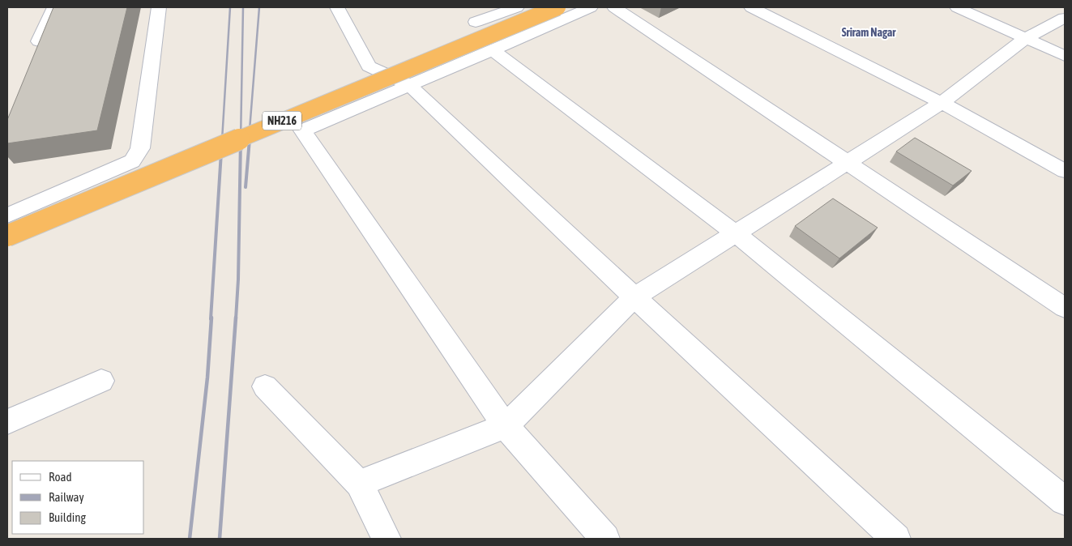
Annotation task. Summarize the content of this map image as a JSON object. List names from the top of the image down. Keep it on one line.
{"streets":{"highway":["NH216"]},"districts":["Sriram Nagar"],"legend":["Road","Railway","Building"]}
